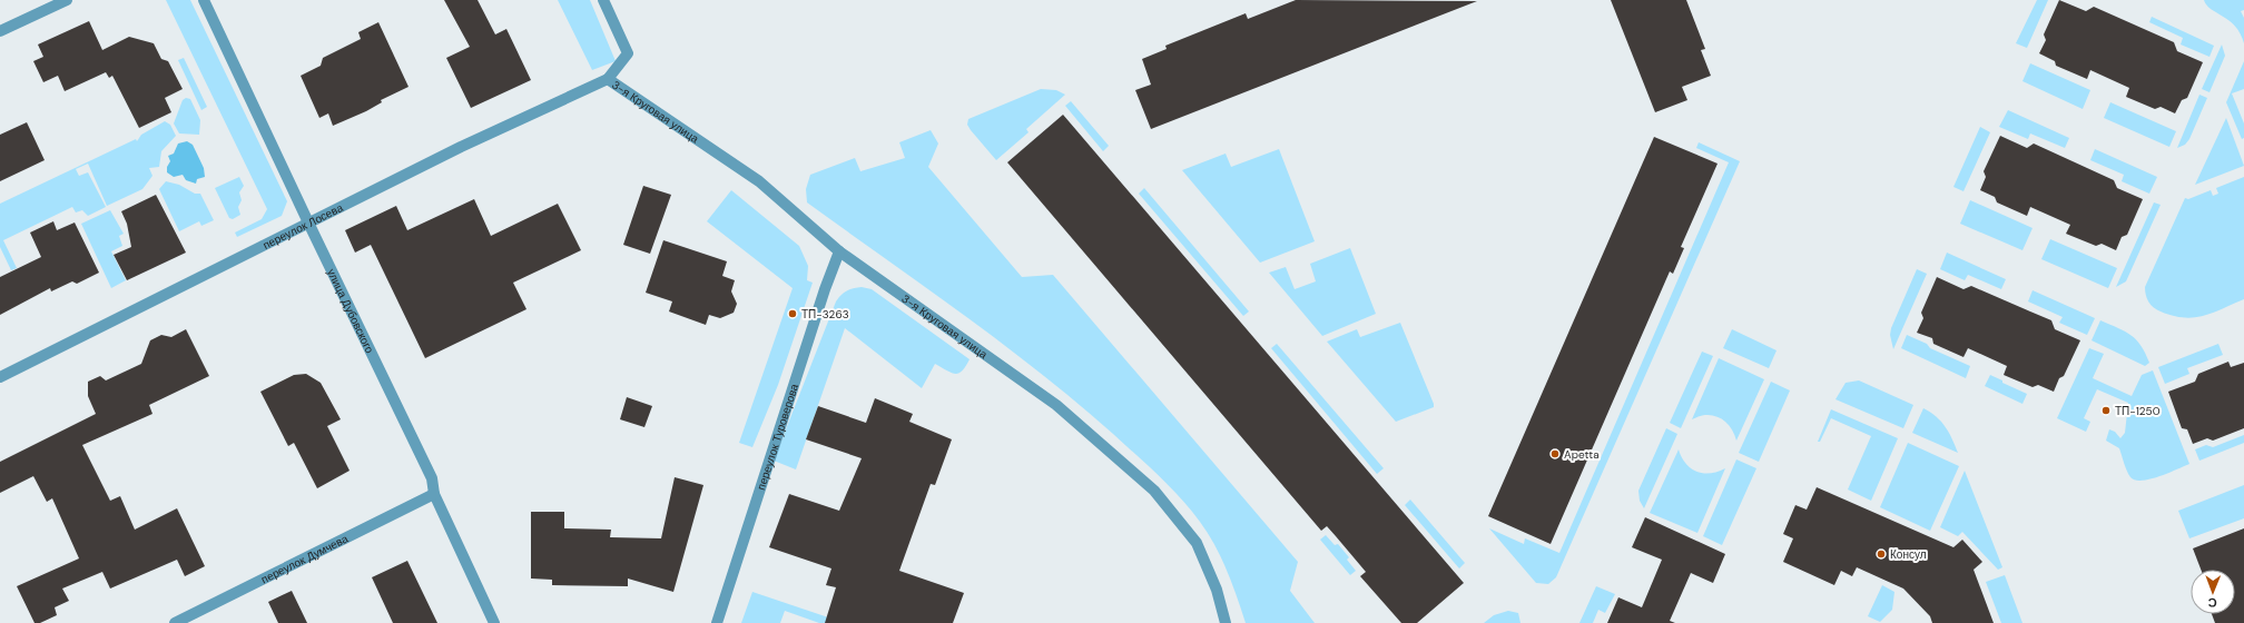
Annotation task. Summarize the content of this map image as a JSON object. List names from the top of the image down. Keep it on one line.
{"streets":{"street":["3-я Круговая улица","переулок Лосева","улица Дубовского","переулок Туроверова","переулок Думчева"]},"crossings":[["3-я Круговая улица","переулок Лосева"],["3-я Круговая улица","переулок Туроверова"],["переулок Лосева","улица Дубовского"],["улица Дубовского","переулок Думчева"]],"places":["ТП-3263","ТП-1250","Apetta","Консул"],"north":"bottom"}
